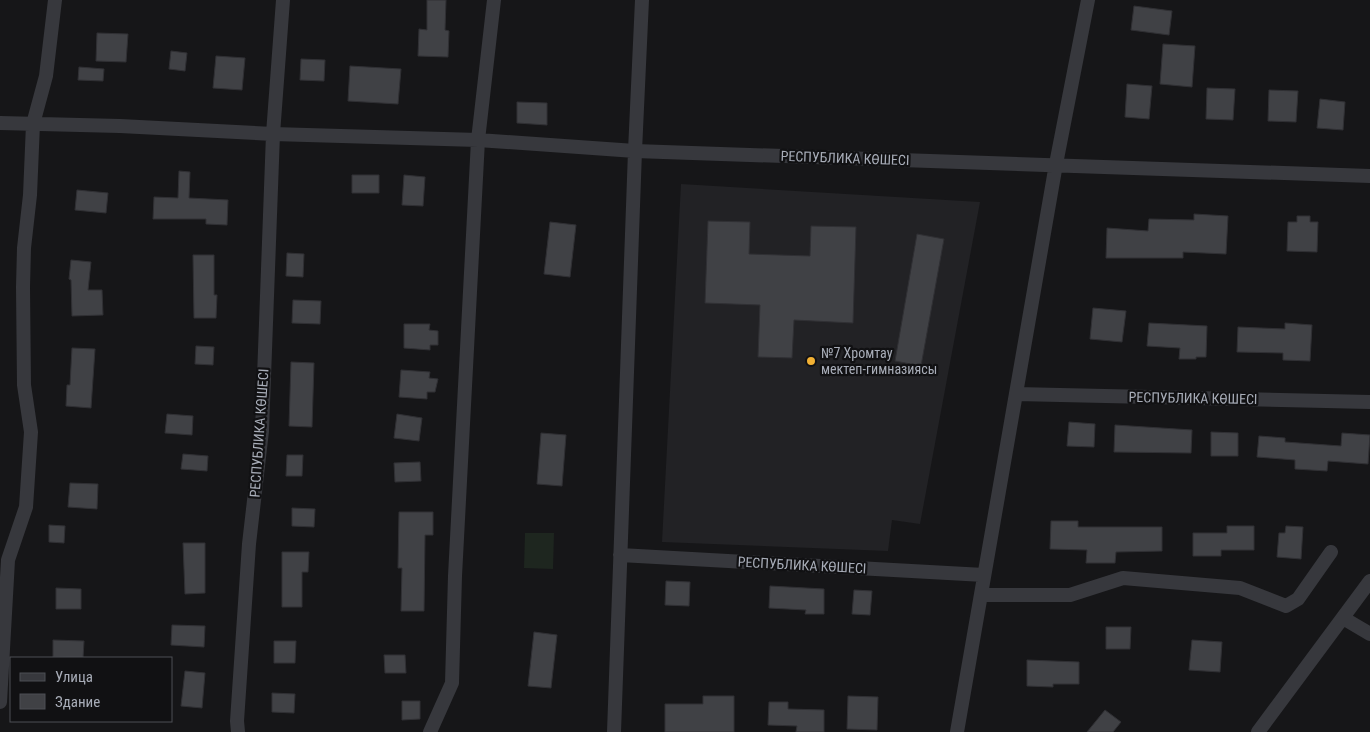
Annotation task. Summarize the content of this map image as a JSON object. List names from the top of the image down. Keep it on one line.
{"streets":{"street":["РЕСПУБЛИКА КӨШЕСІ"]},"places":["№7 Хромтау мектеп-гимназиясы"],"legend":["Улица","Здание"]}
